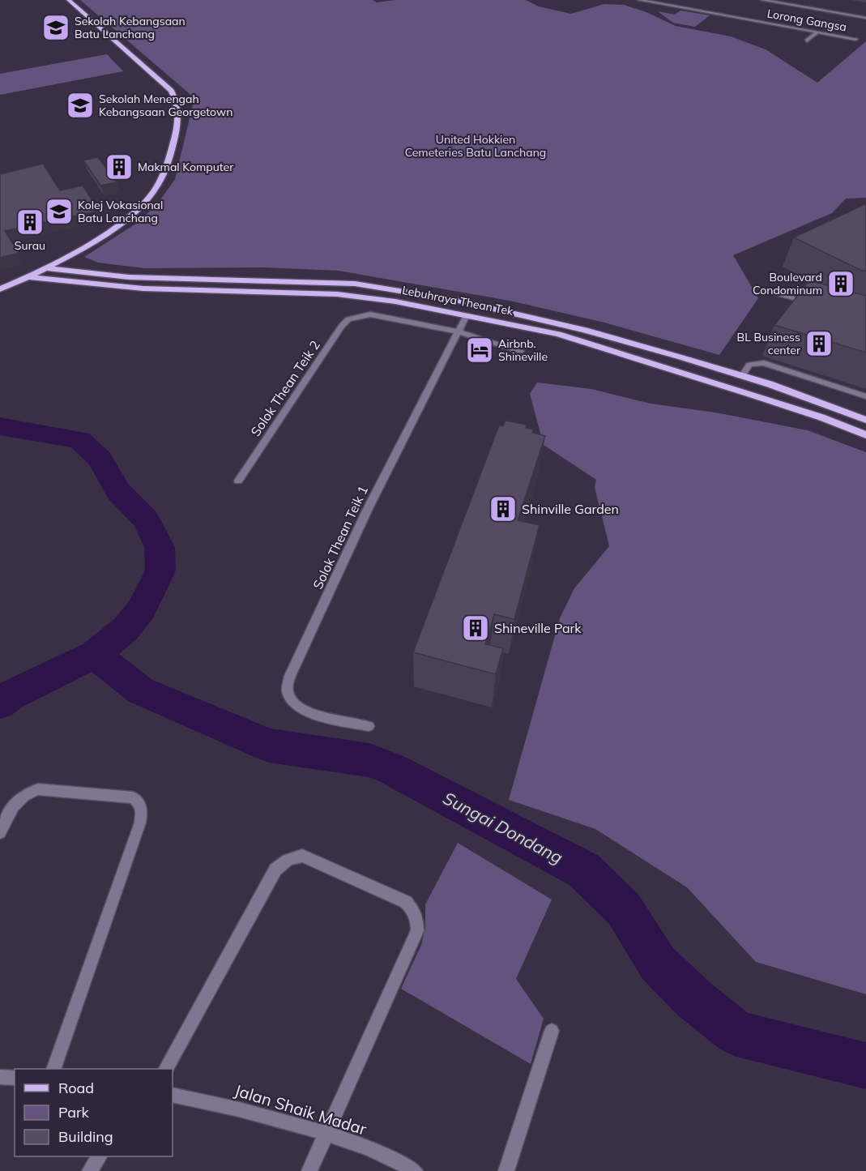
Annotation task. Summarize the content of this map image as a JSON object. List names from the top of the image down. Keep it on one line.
{"streets":{"main road":["Lebuhraya Thean Tek"],"street":["Lorong Gangsa","Solok Thean Teik 2","Solok Thean Teik 1","Jalan Shaik Madar"]},"crossings":[["Lebuhraya Thean Tek","Solok Thean Teik 1"],["Solok Thean Teik 2","Solok Thean Teik 1"]],"water":["Sungai Dondang"],"parks":["United Hokkien Cemeteries Batu Lanchang"],"places":{"school or university":["Sekolah Kebangsaan Batu Lanchang","Sekolah Menengah Kebangsaan Georgetown","Kolej Vokasional Batu Lanchang"],"building":["Makmal Komputer","Surau","Boulevard Condominum","BL Business center","Shinville Garden","Shineville Park"],"hotel":["Airbnb. Shineville"]},"legend":["Road","Park","Building"]}
